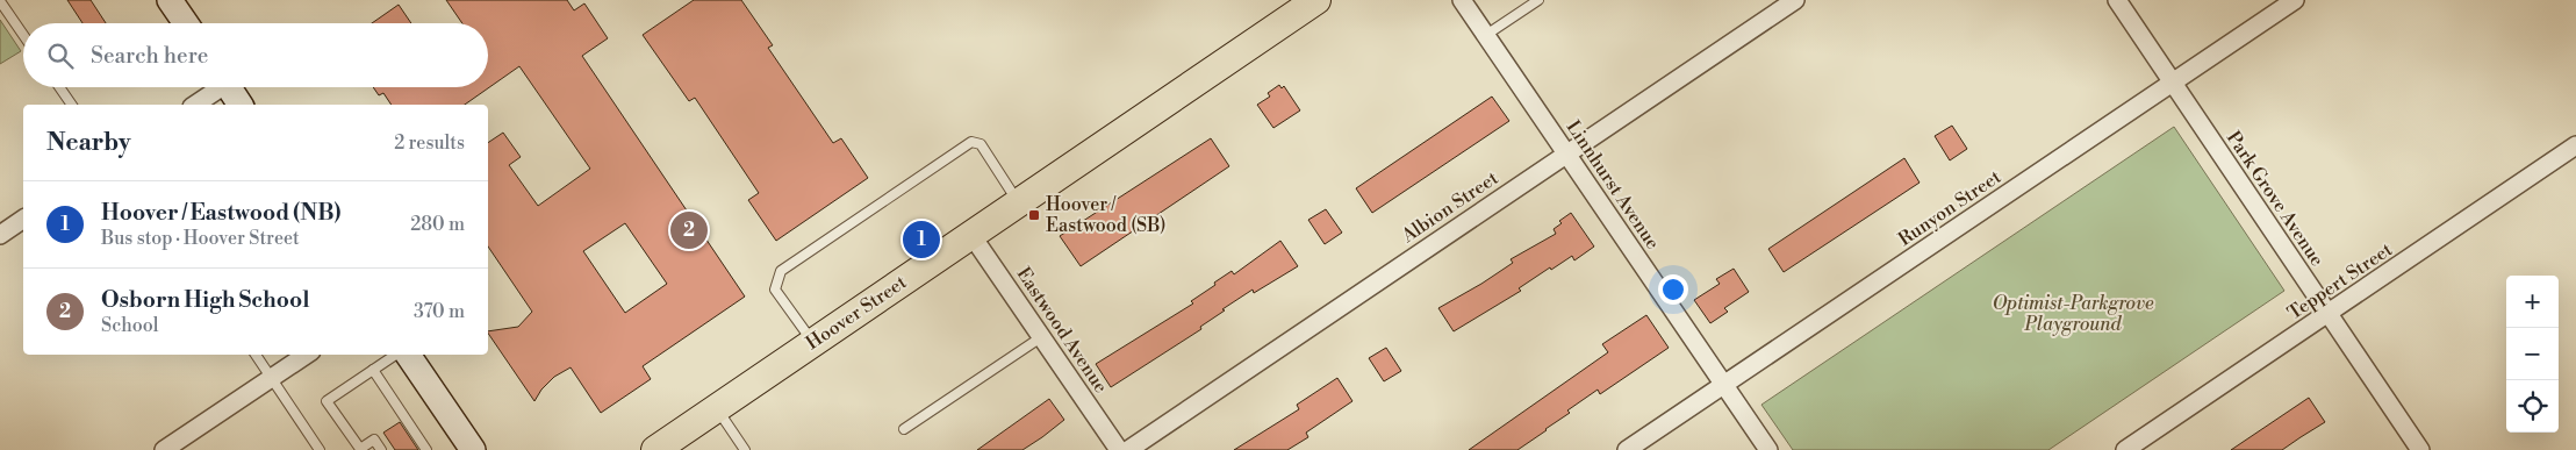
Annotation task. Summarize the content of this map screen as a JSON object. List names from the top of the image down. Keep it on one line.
{"streets":{"main road":["Hoover Street"],"street":["Linnhurst Avenue","Park Grove Avenue","Albion Street","Runyon Street","Teppert Street","Eastwood Avenue"]},"crossings":[["Linnhurst Avenue","Albion Street"],["Linnhurst Avenue","Runyon Street"],["Park Grove Avenue","Runyon Street"],["Park Grove Avenue","Teppert Street"],["Hoover Street","Eastwood Avenue"]],"parks":["Optimist-Parkgrove Playground"],"places":{"transit":["Hoover / Eastwood (SB)"]},"page":{"search":"Search here","heading":["Nearby","2 results"],"list":[{"mark":"1","name":"Hoover / Eastwood (NB)","note":"Bus stop · Hoover Street","value":"280 m"},{"mark":"2","name":"Osborn High School","note":"School","value":"370 m"}],"pins":["2","1"],"map_buttons":["+","−"]}}
